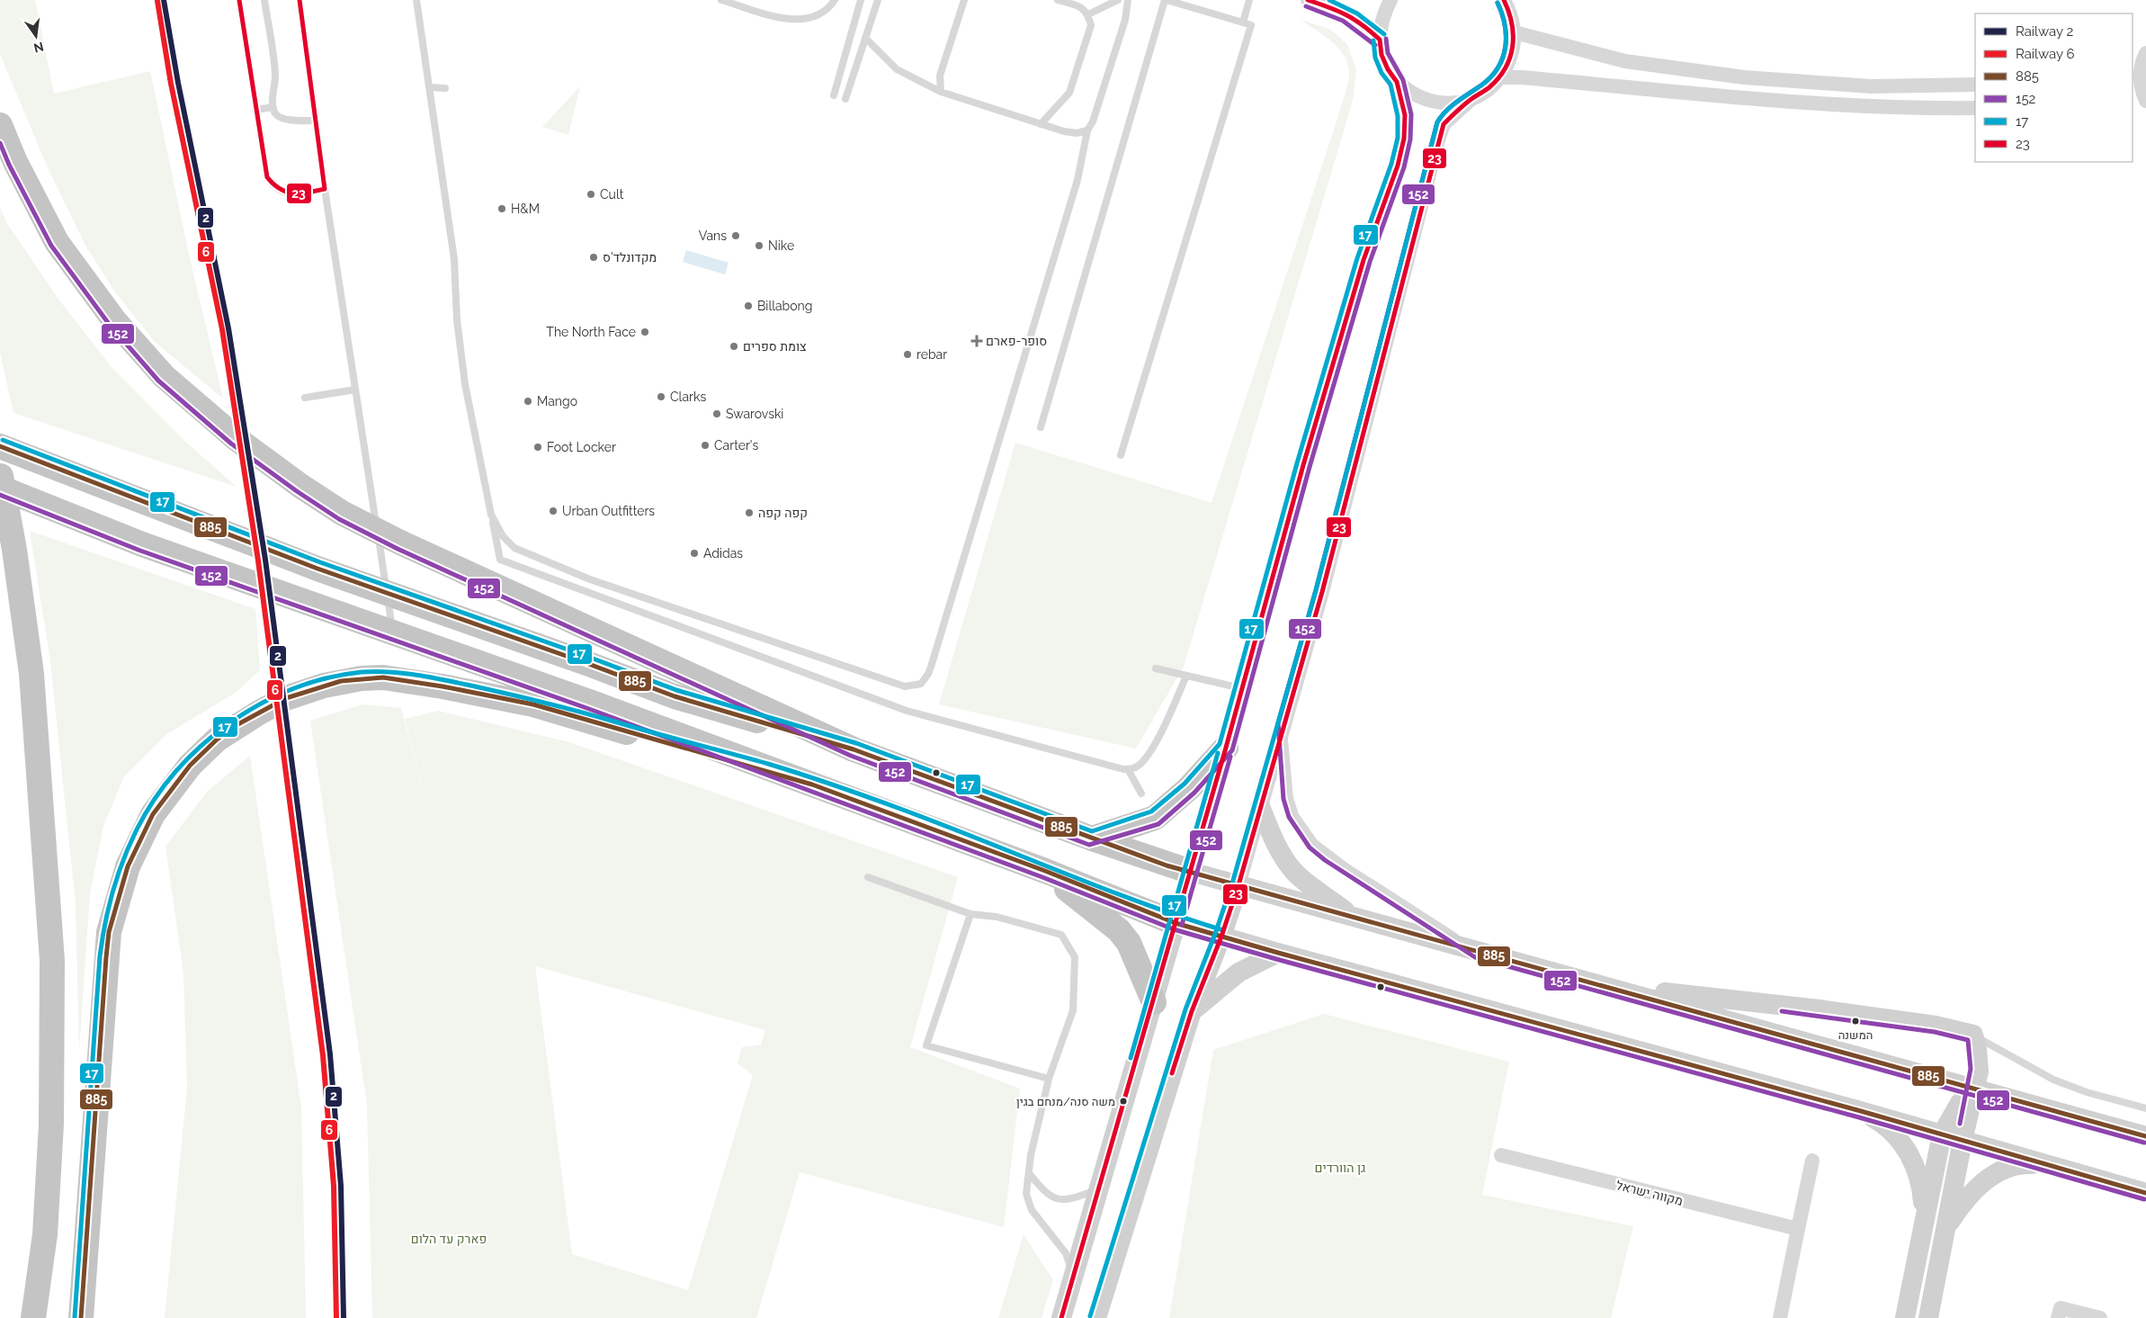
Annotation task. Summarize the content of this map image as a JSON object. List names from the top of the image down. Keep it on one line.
{"streets":{"street":["מקווה ישראל"]},"parks":["גן הוורדים","פארק עד הלום"],"places":{"other":["Cult","H&M","Vans","Nike","מקדונלד'ס","Billabong","The North Face","צומת ספרים","rebar","Clarks","Mango","Swarovski","Carter's","Foot Locker","Urban Outfitters","קפה קפה","Adidas","המשנה","משה סנה/מנחם בגין"],"health":["סופר-פארם"]},"lines":["rail line 2","transit line 17","transit line 23","rail line 6","transit line 152","transit line 885"],"legend":["Railway 2","Railway 6","885","152","17","23"],"north":"bottom"}
